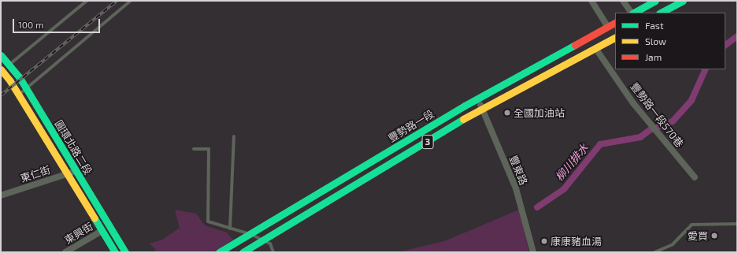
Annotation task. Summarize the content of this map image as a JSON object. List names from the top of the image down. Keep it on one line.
{"streets":{"main road":["豐勢路一段","3","圓環北路二段"],"street":["豐勢路一段570巷","豐東路","東仁街","東興街"]},"crossings":[["豐勢路一段570巷","3"],["豐勢路一段","豐東路"],["3","豐東路"],["圓環北路二段","東仁街"],["圓環北路二段","東興街"]],"water":["柳川排水"],"places":["全國加油站","愛買","康康豬血湯"],"legend":["Fast","Slow","Jam"],"scale_bar":"100 m"}
